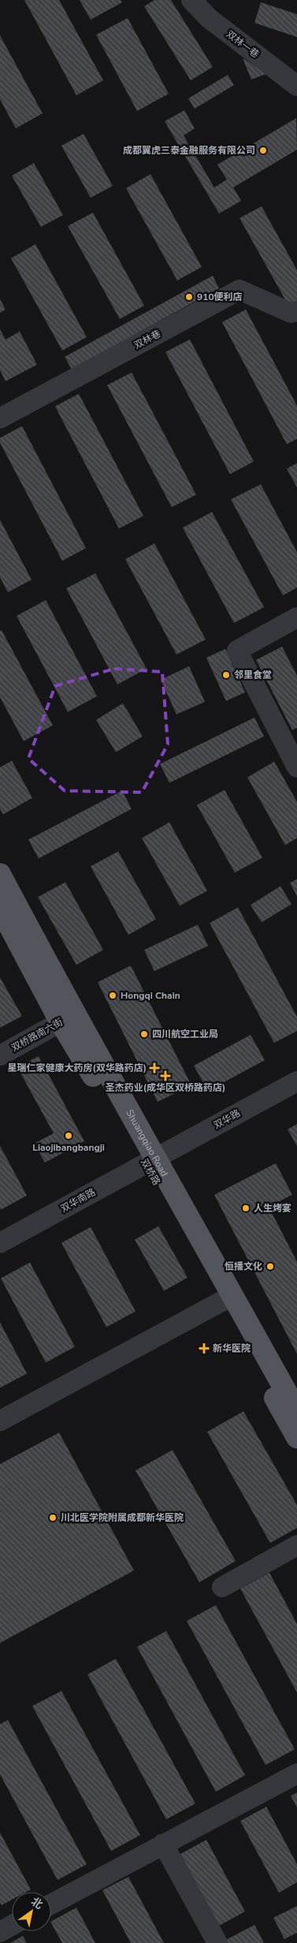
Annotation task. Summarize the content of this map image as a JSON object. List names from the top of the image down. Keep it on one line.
{"streets":{"main road":["Shuangqiao Road","双桥路"],"street":["双林一巷","双林巷","双桥路南六街","双华路","双华南路"]},"crossings":[["双桥路南六街","Shuangqiao Road"],["双华路","Shuangqiao Road"],["双华路","双桥路"],["双华路","双华南路"],["Shuangqiao Road","双桥路"],["Shuangqiao Road","双华南路"],["双桥路","双华南路"]],"places":{"other":["成都翼虎三泰金融服务有限公司","910便利店","邻里食堂","Hongqi Chain","四川航空工业局","Liaojibangbangji","人生烤宴","恒播文化","川北医学院附属成都新华医院"],"health":["星瑞仁家健康大药房(双华路药店)","圣杰药业(成华区双桥路药店)","新华医院"]},"north":"top right"}
